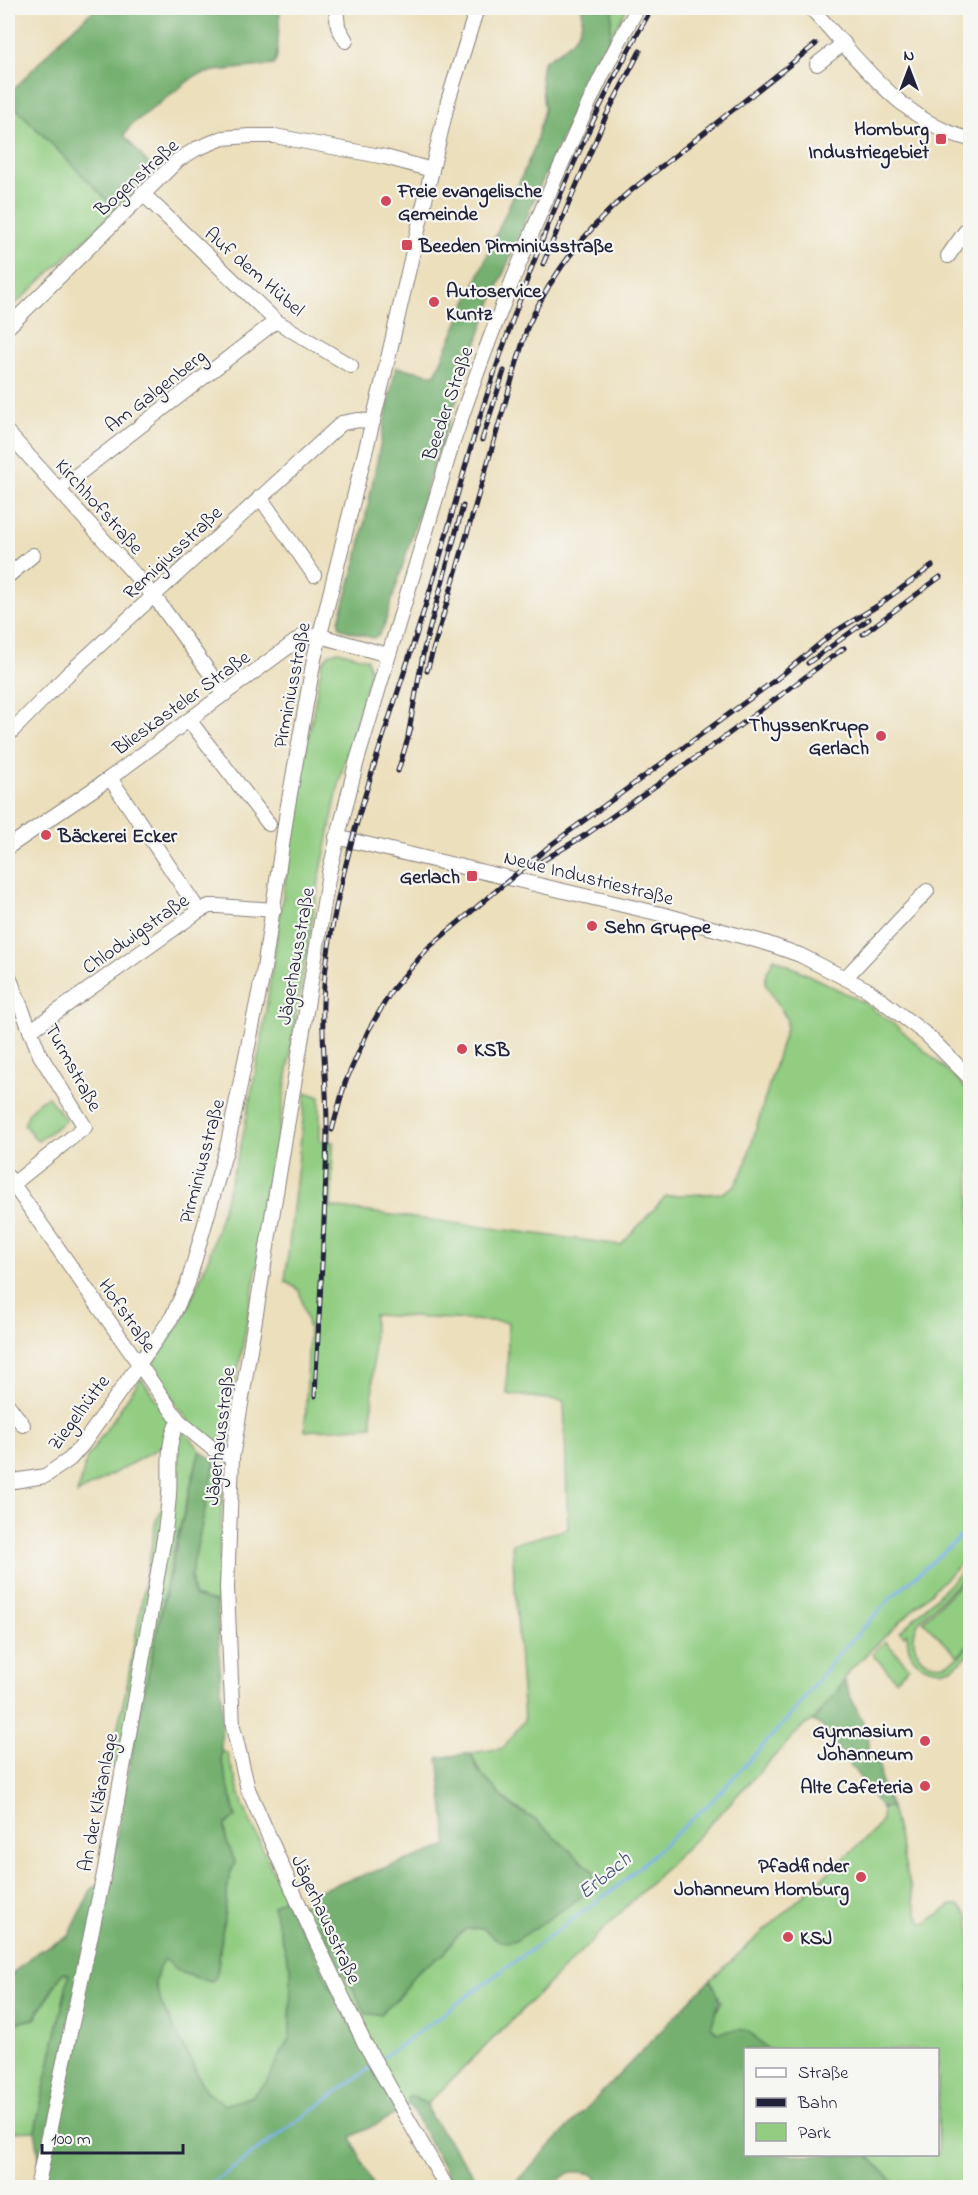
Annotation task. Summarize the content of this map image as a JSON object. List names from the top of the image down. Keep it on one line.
{"streets":{"street":["Bogenstraße","Auf dem Hübel","Am Galgenberg","Beeder Straße","Kirchhofstraße","Remigiusstraße","Pirminiusstraße","Blieskasteler Straße","Neue Industriestraße","Chlodwigstraße","Jägerhausstraße","Turmstraße","Hofstraße","Ziegelhütte","An der Kläranlage"]},"crossings":[["Bogenstraße","Auf dem Hübel"],["Bogenstraße","Pirminiusstraße"],["Auf dem Hübel","Am Galgenberg"],["Am Galgenberg","Kirchhofstraße"],["Beeder Straße","Blieskasteler Straße"],["Beeder Straße","Jägerhausstraße"],["Kirchhofstraße","Remigiusstraße"],["Kirchhofstraße","Blieskasteler Straße"],["Remigiusstraße","Pirminiusstraße"],["Pirminiusstraße","Blieskasteler Straße"],["Pirminiusstraße","Chlodwigstraße"],["Pirminiusstraße","Hofstraße"],["Pirminiusstraße","Ziegelhütte"],["Blieskasteler Straße","Jägerhausstraße"],["Neue Industriestraße","Jägerhausstraße"],["Chlodwigstraße","Turmstraße"],["Jägerhausstraße","Hofstraße"],["Turmstraße","Hofstraße"],["Hofstraße","Ziegelhütte"],["Hofstraße","An der Kläranlage"]],"water":["Erbach"],"places":{"transit":["Homburg Industriegebiet","Beeden Pirminiusstraße","Gerlach"],"other":["Freie evangelische Gemeinde","Autoservice Kuntz","ThyssenKrupp Gerlach","Bäckerei Ecker","Sehn Gruppe","KSB","Gymnasium Johanneum","Alte Cafeteria","Pfadfinder Johanneum Homburg","KSJ"]},"legend":["Straße","Bahn","Park"],"scale_bar":"100 m","north":"top"}
